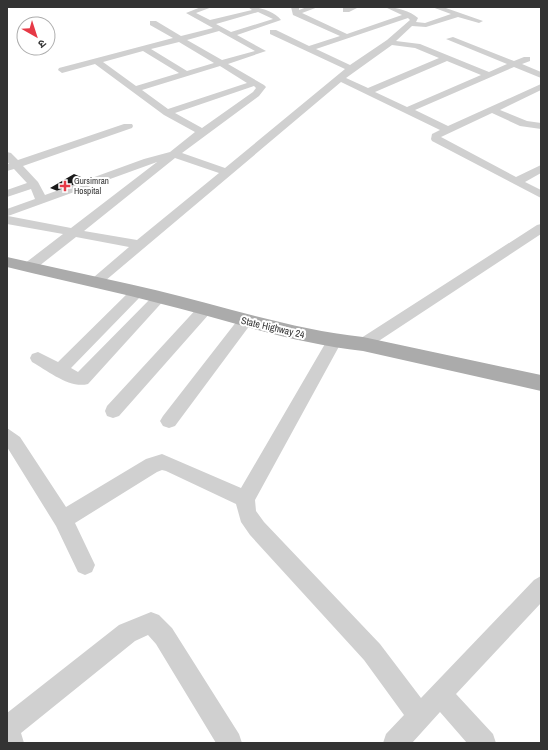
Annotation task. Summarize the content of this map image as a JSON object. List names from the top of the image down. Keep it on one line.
{"streets":{"main road":["State Highway 24"]},"places":{"health":["Gursimran Hospital"]},"north":"bottom right"}
